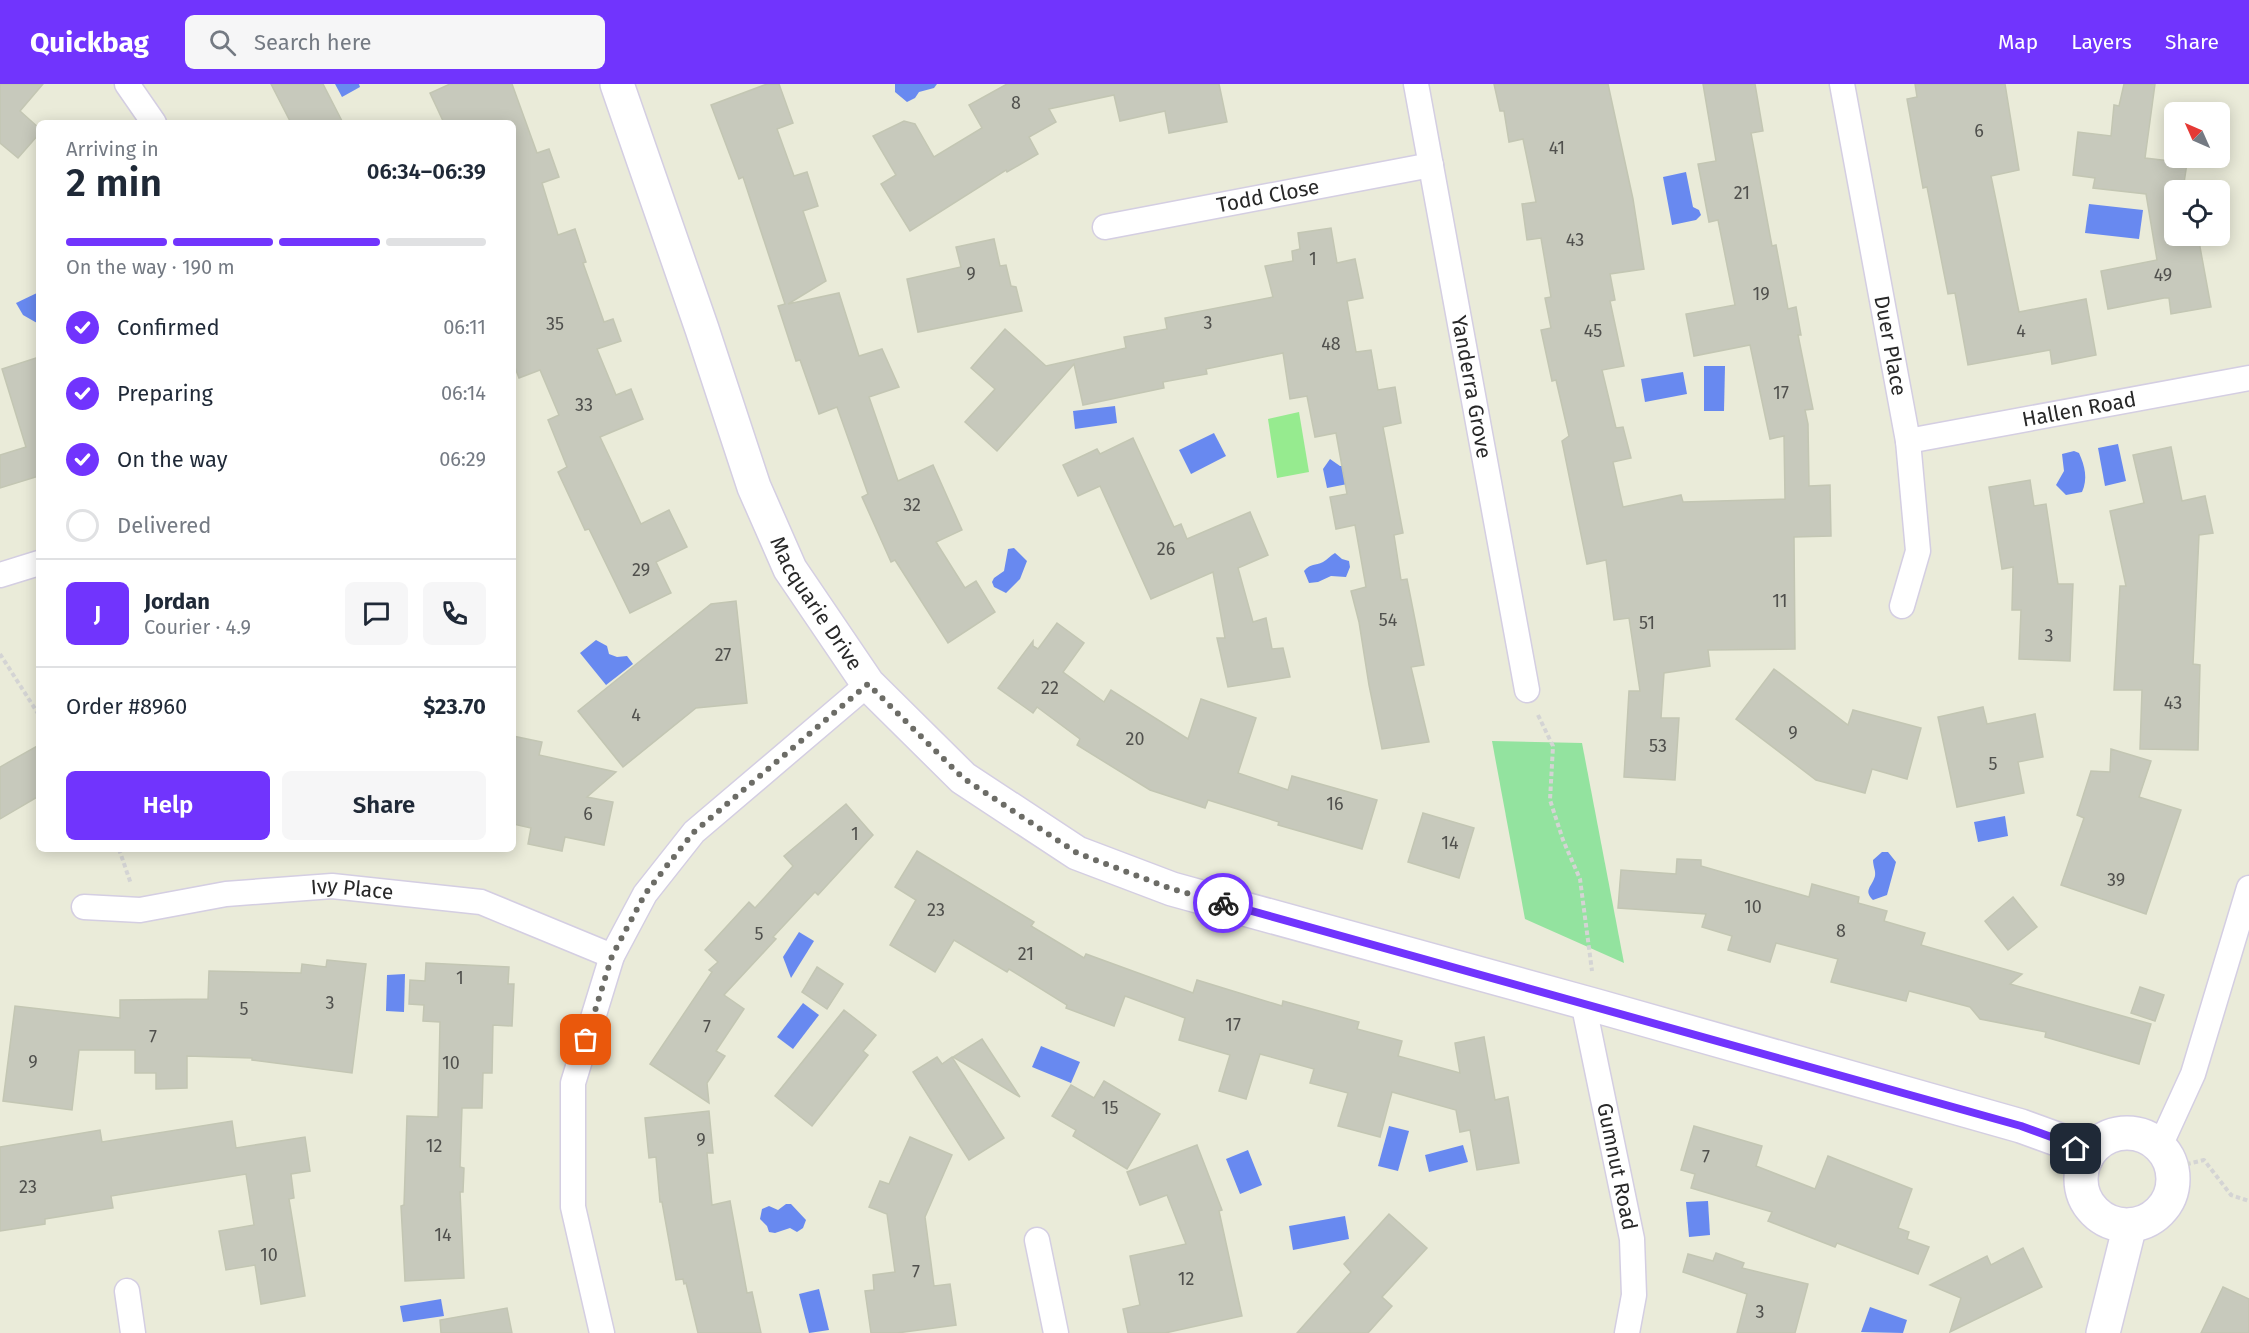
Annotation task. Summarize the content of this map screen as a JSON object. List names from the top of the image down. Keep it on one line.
{"streets":{"main road":["Macquarie Drive"],"street":["Todd Close","Duer Place","Yanderra Grove","Hallen Road","Ivy Place","Gumnut Road"]},"crossings":[["Todd Close","Yanderra Grove"],["Duer Place","Hallen Road"],["Macquarie Drive","Gumnut Road"]],"house_numbers":["8","6","41","21","43","1","9","49","19","3","35","45","4","48","17","33","32","26","29","11","54","51","3","27","22","43","4","9","20","53","5","16","6","1","14","39","10","23","8","5","21","1","3","5","17","7","7","9","10","15","9","12","7","23","14","10","7","12","3"],"north":"top left","page":{"header":"Quickbag","search":"Search here","nav":["Map","Layers","Share"],"heading":["2 min","Arriving in","06:34–06:39"],"panel":["Jordan","Courier · 4.9","Order #8960","$23.70"],"bar":"On the way · 190 m","list":[["Confirmed","06:11"],["Preparing","06:14"],["On the way","06:29"],"Delivered"],"round":"J","buttons":["Help","Share"]}}
